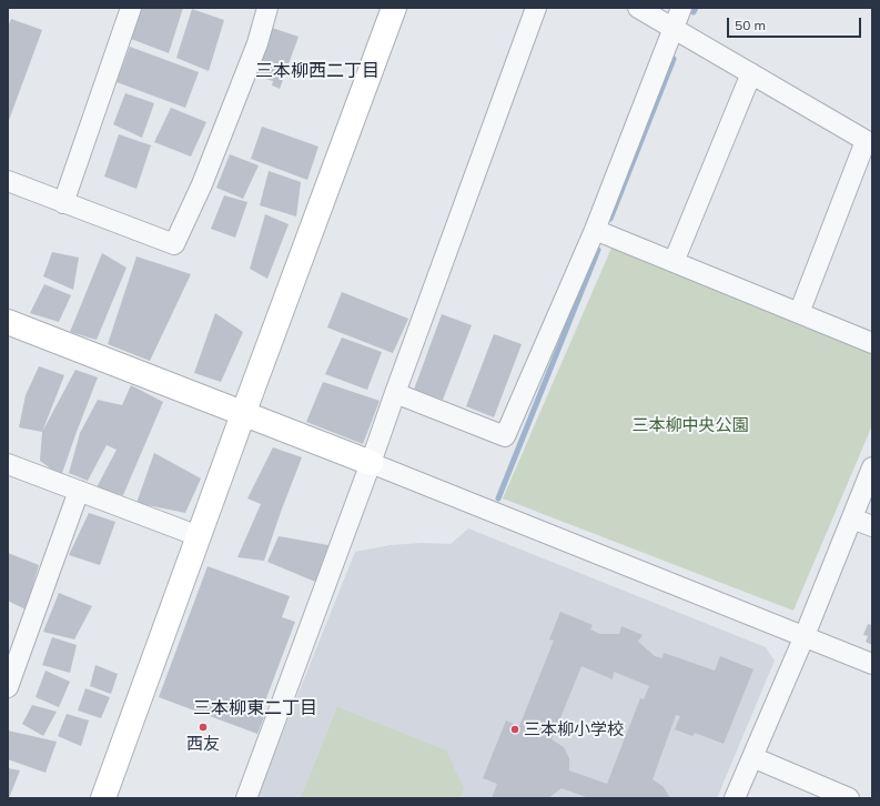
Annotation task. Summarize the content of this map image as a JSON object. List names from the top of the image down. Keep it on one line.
{"districts":["三本柳西二丁目","三本柳東二丁目"],"parks":["三本柳中央公園"],"places":["西友","三本柳小学校"],"scale_bar":"50 m"}
